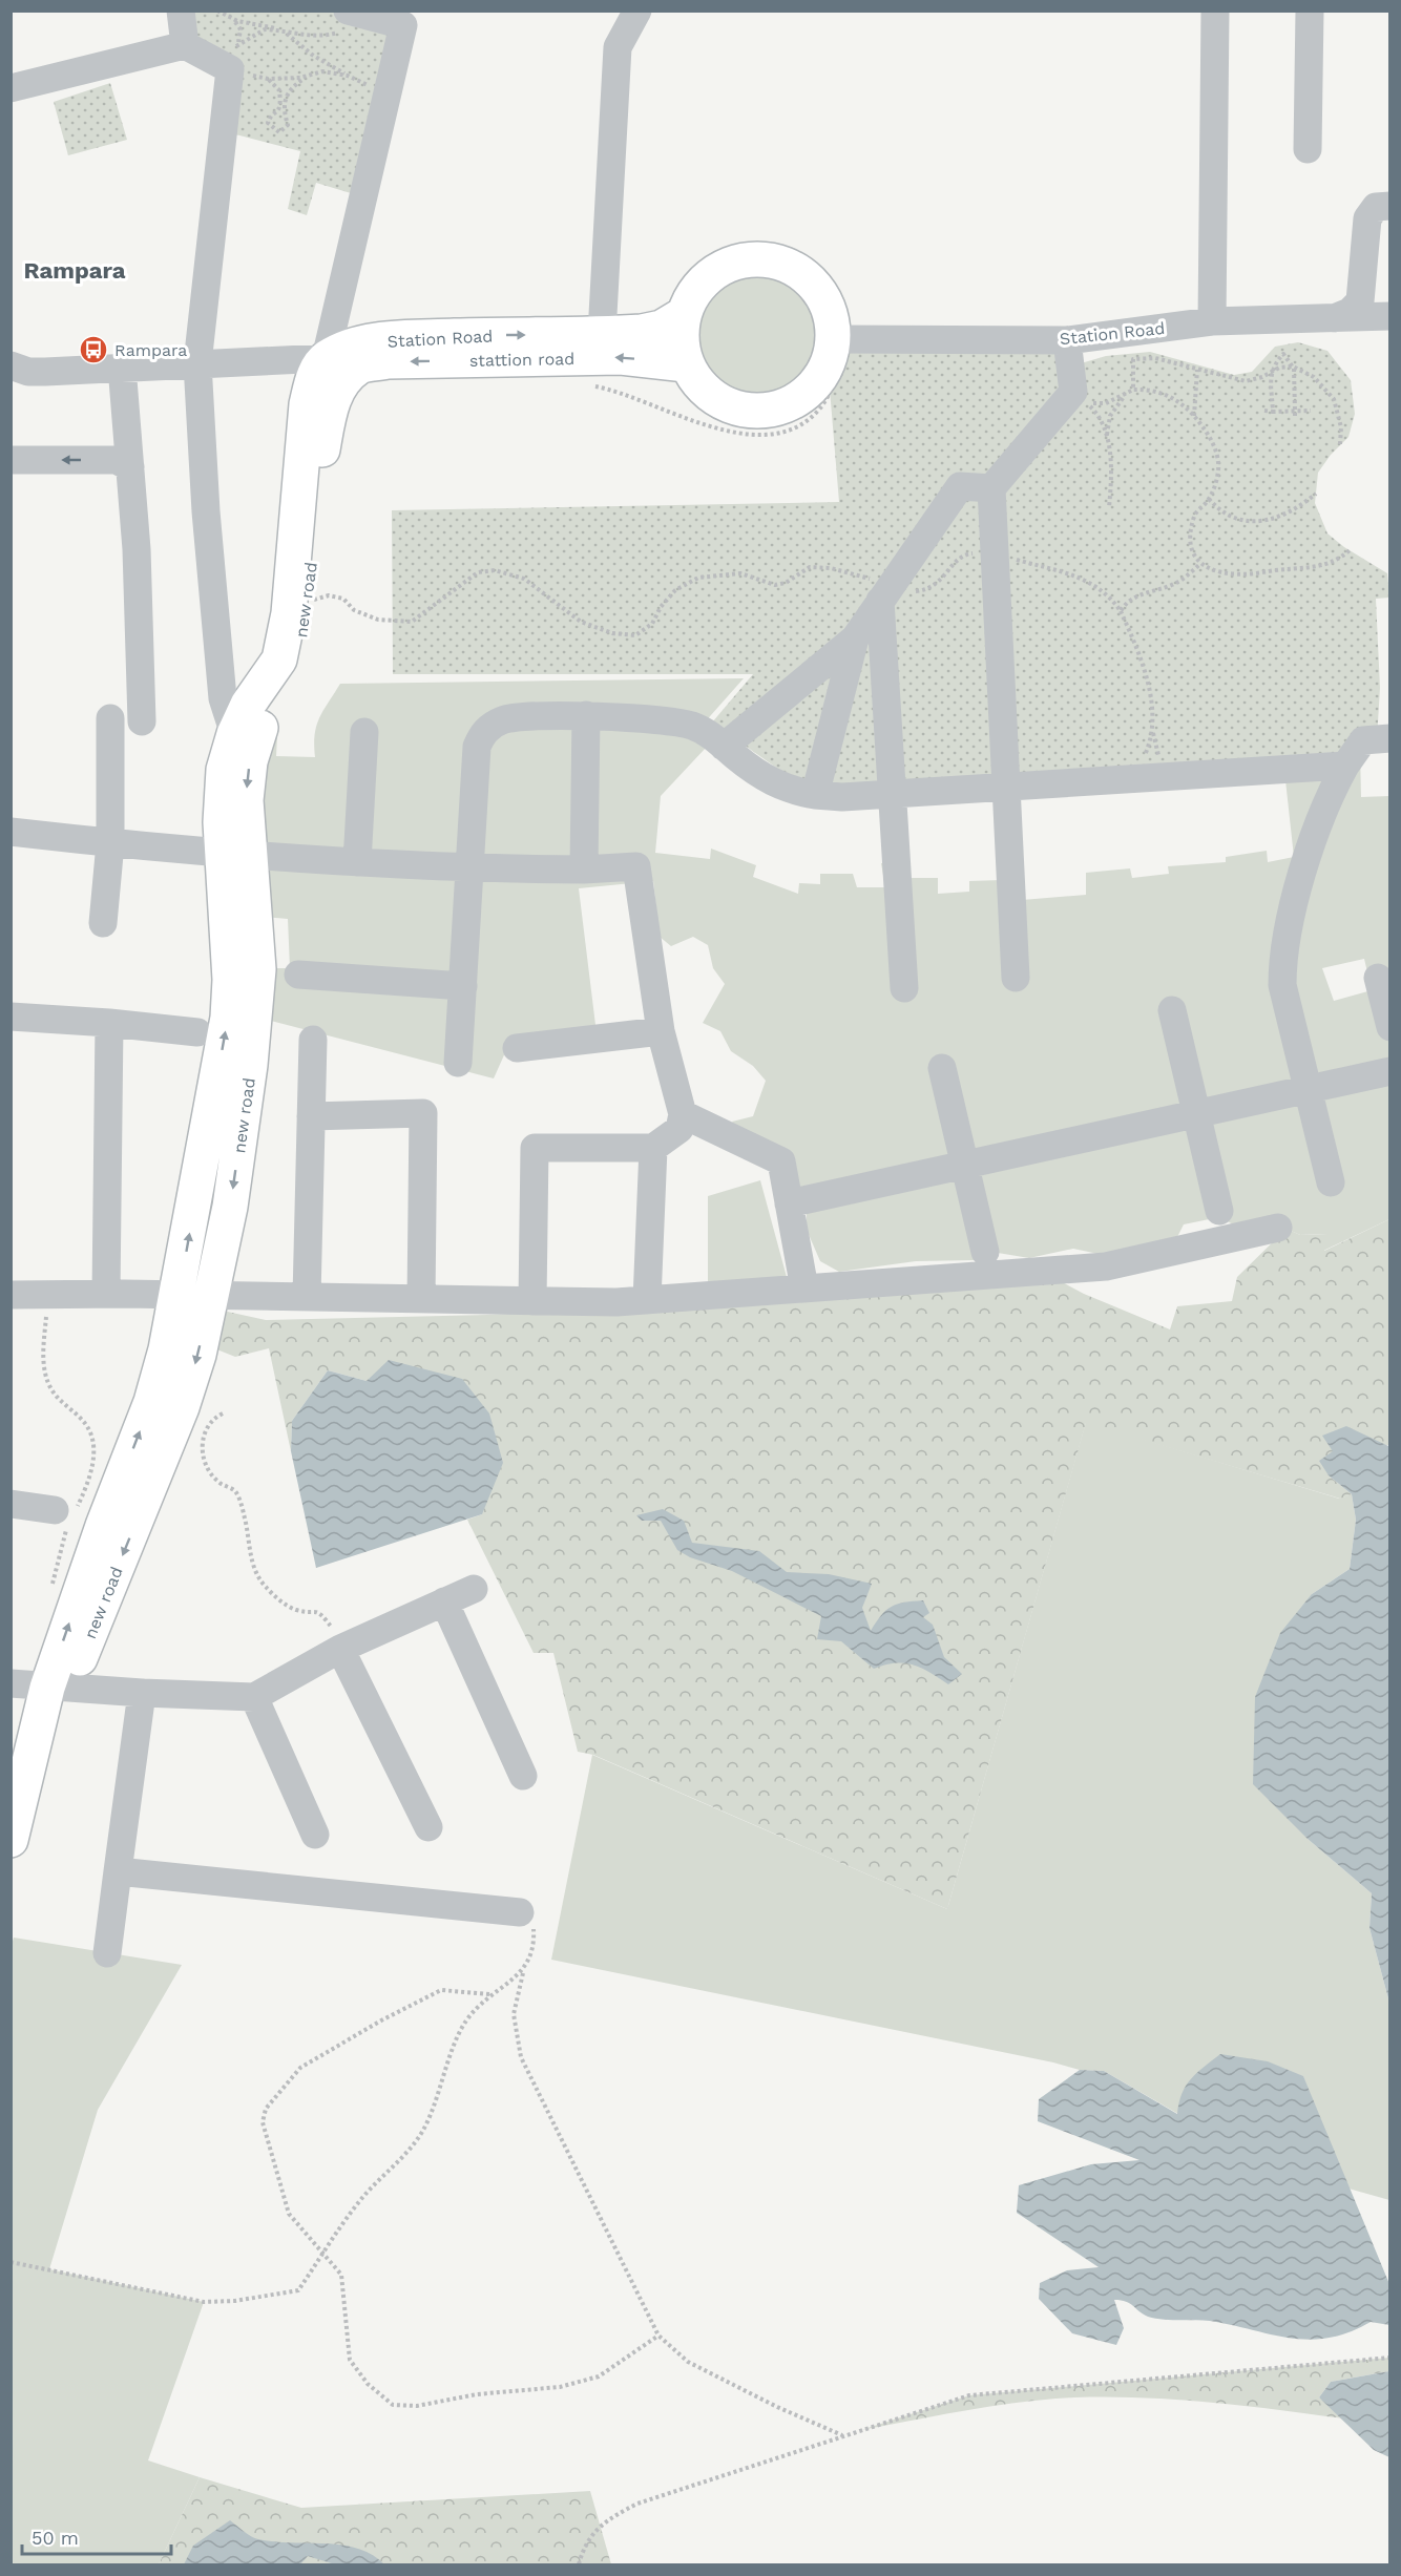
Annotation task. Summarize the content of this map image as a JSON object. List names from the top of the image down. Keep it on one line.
{"streets":{"main road":["Station Road","stattion road","new road"]},"crossings":[["Station Road","stattion road"],["Station Road","new road"],["stattion road","new road"]],"one_way":["stattion road"],"districts":["Rampara"],"places":{"bus stop":["Rampara"]},"scale_bar":"50 m"}
